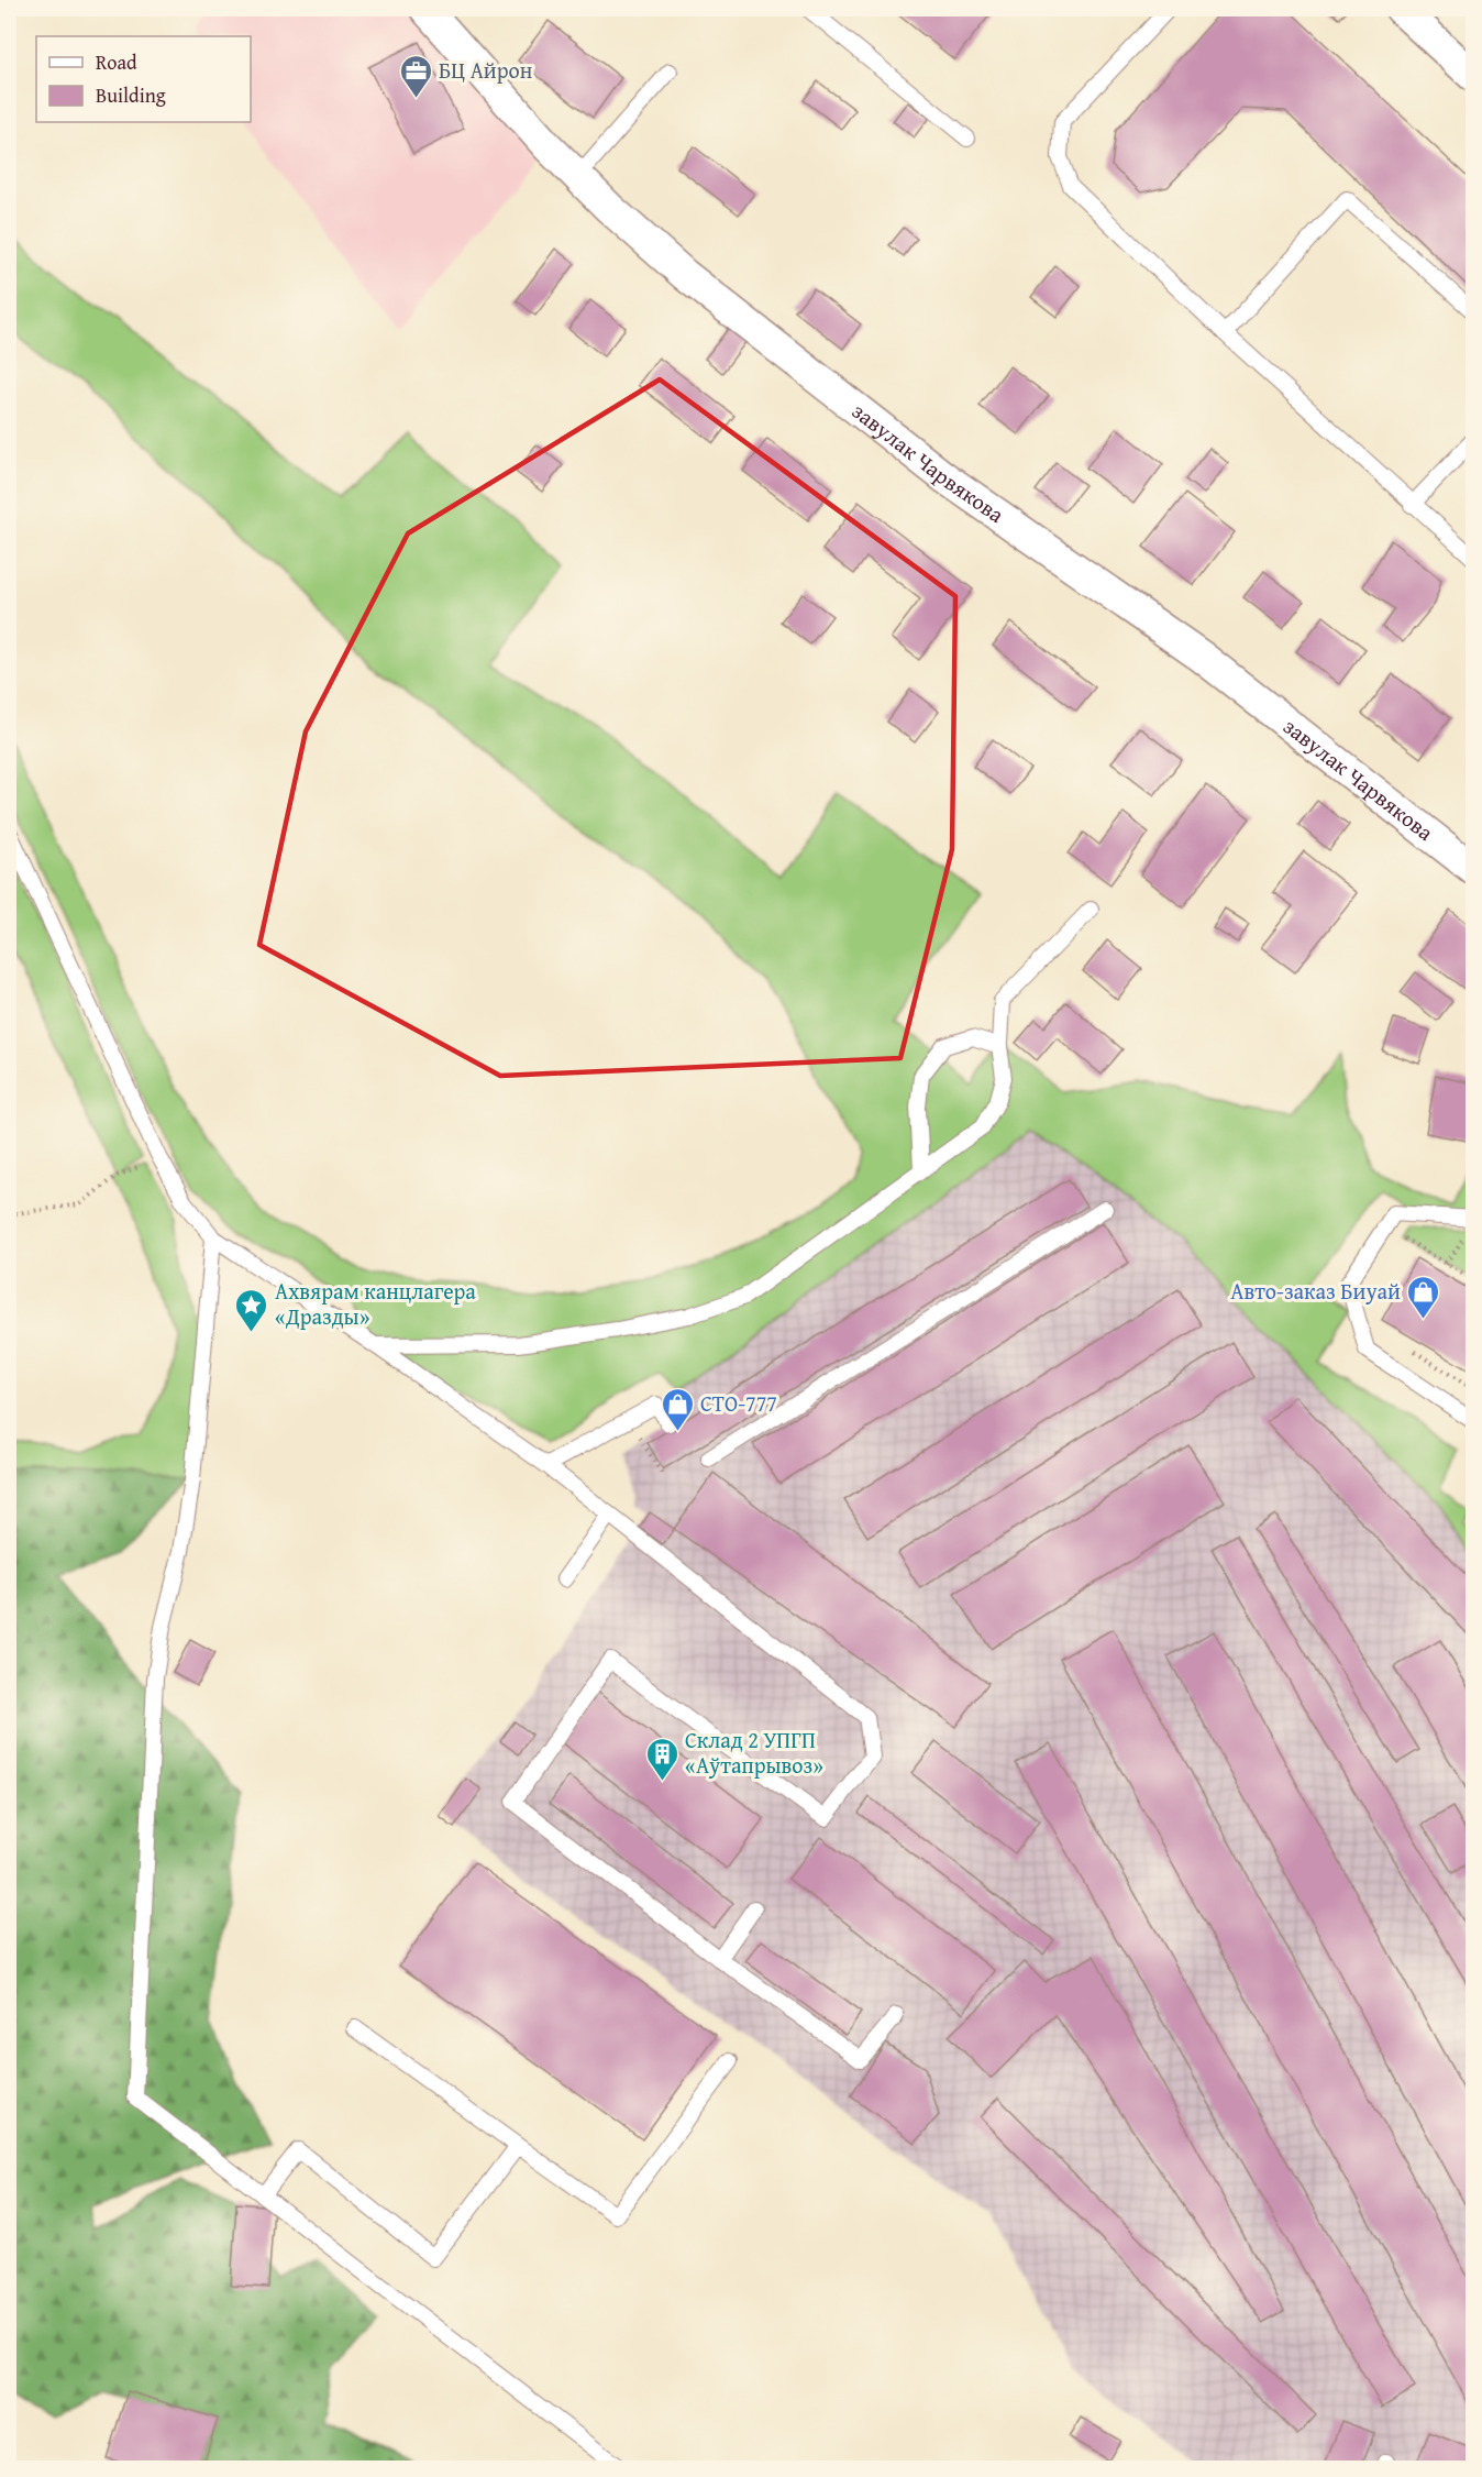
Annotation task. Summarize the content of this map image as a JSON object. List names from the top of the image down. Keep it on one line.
{"streets":{"street":["завулак Чарвякова"]},"places":{"office":["БЦ Айрон"],"shop":["Авто-заказ Биуай","СТО-777"],"place":["Ахвярам канцлагера «Дразды»"],"building":["Склад 2 УПГП «Аўтапрывоз»"]},"legend":["Road","Building"]}
